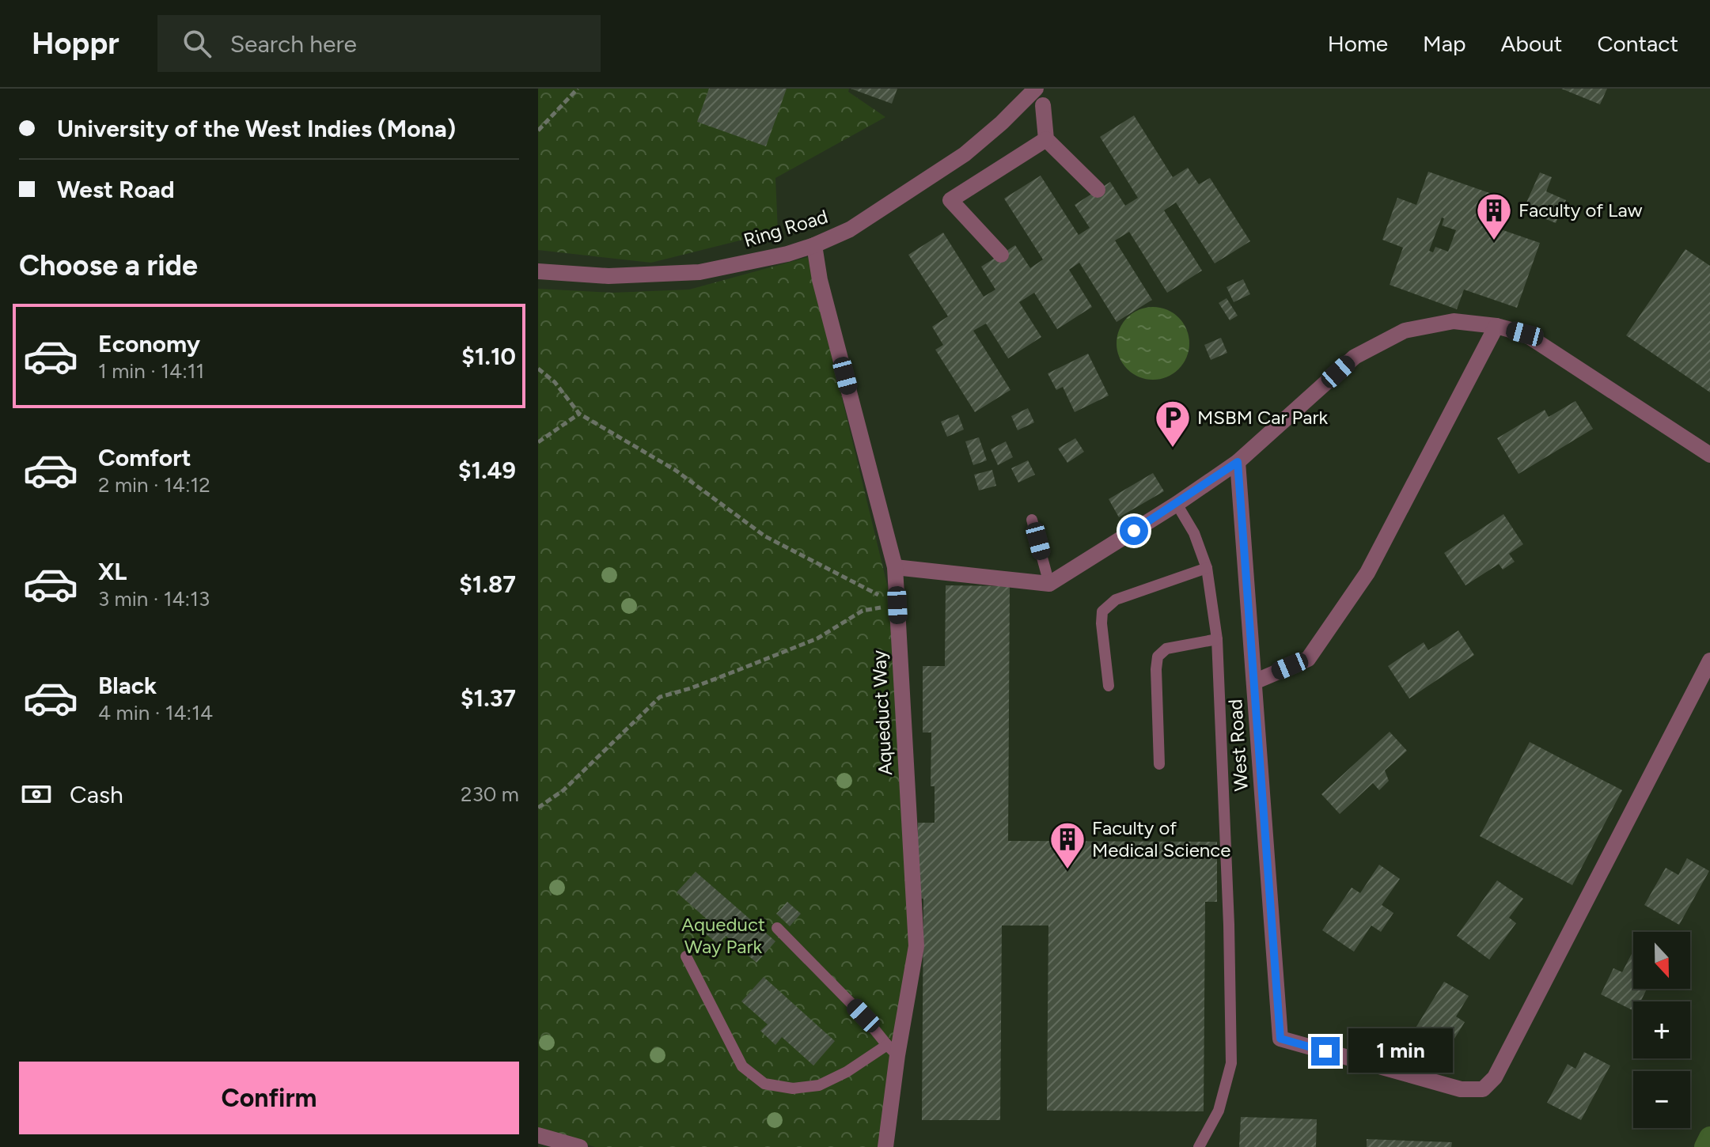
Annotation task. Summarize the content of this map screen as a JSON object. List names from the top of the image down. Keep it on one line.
{"streets":{"street":["Ring Road","Aqueduct Way","West Road"]},"crossings":[["Ring Road","Aqueduct Way"]],"parks":["Aqueduct Way Park"],"places":{"building":["Faculty of Law","Faculty of Medical Science"],"parking":["MSBM Car Park"]},"north":"bottom","page":{"header":"Hoppr","search":"Search here","nav":["Home","Map","About","Contact"],"banner":["University of the West Indies (Mona)","West Road"],"heading":"Choose a ride","list":[{"name":"Economy","note":"1 min · 14:11","value":"$1.10"},{"name":"Comfort","note":"2 min · 14:12","value":"$1.49"},{"name":"XL","note":"3 min · 14:13","value":"$1.87"},{"name":"Black","note":"4 min · 14:14","value":"$1.37"}],"pay":["Cash","230 m"],"map_buttons":["+","−"],"bubble":"1 min","buttons":"Confirm"}}
